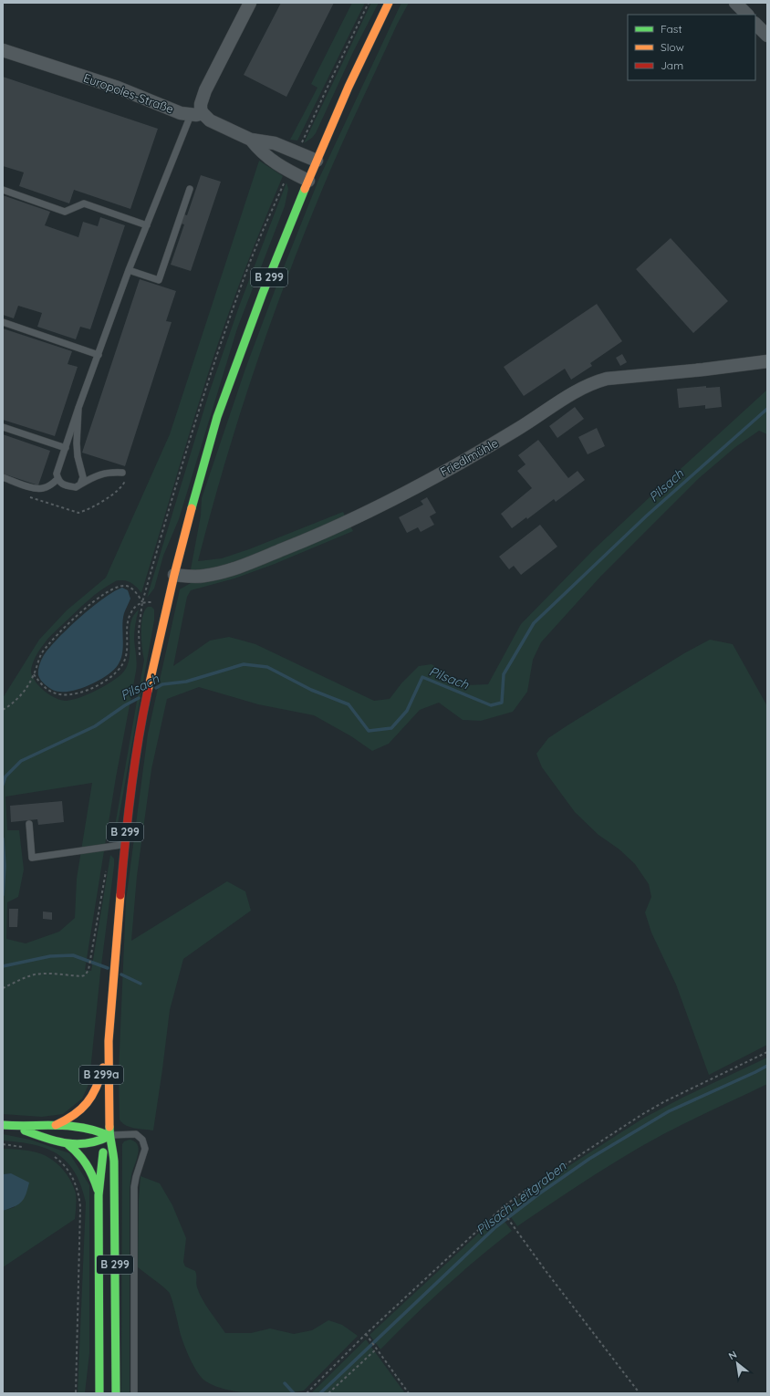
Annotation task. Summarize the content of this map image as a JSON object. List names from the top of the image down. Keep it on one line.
{"streets":{"main road":["B 299","B 299a"],"street":["Europoles-Straße","Friedlmühle"]},"crossings":[["Europoles-Straße","B 299"],["B 299","Friedlmühle"],["B 299","B 299a"]],"water":["Pilsach","Pilsach-Leitgraben"],"legend":["Fast","Slow","Jam"],"north":"top left"}
